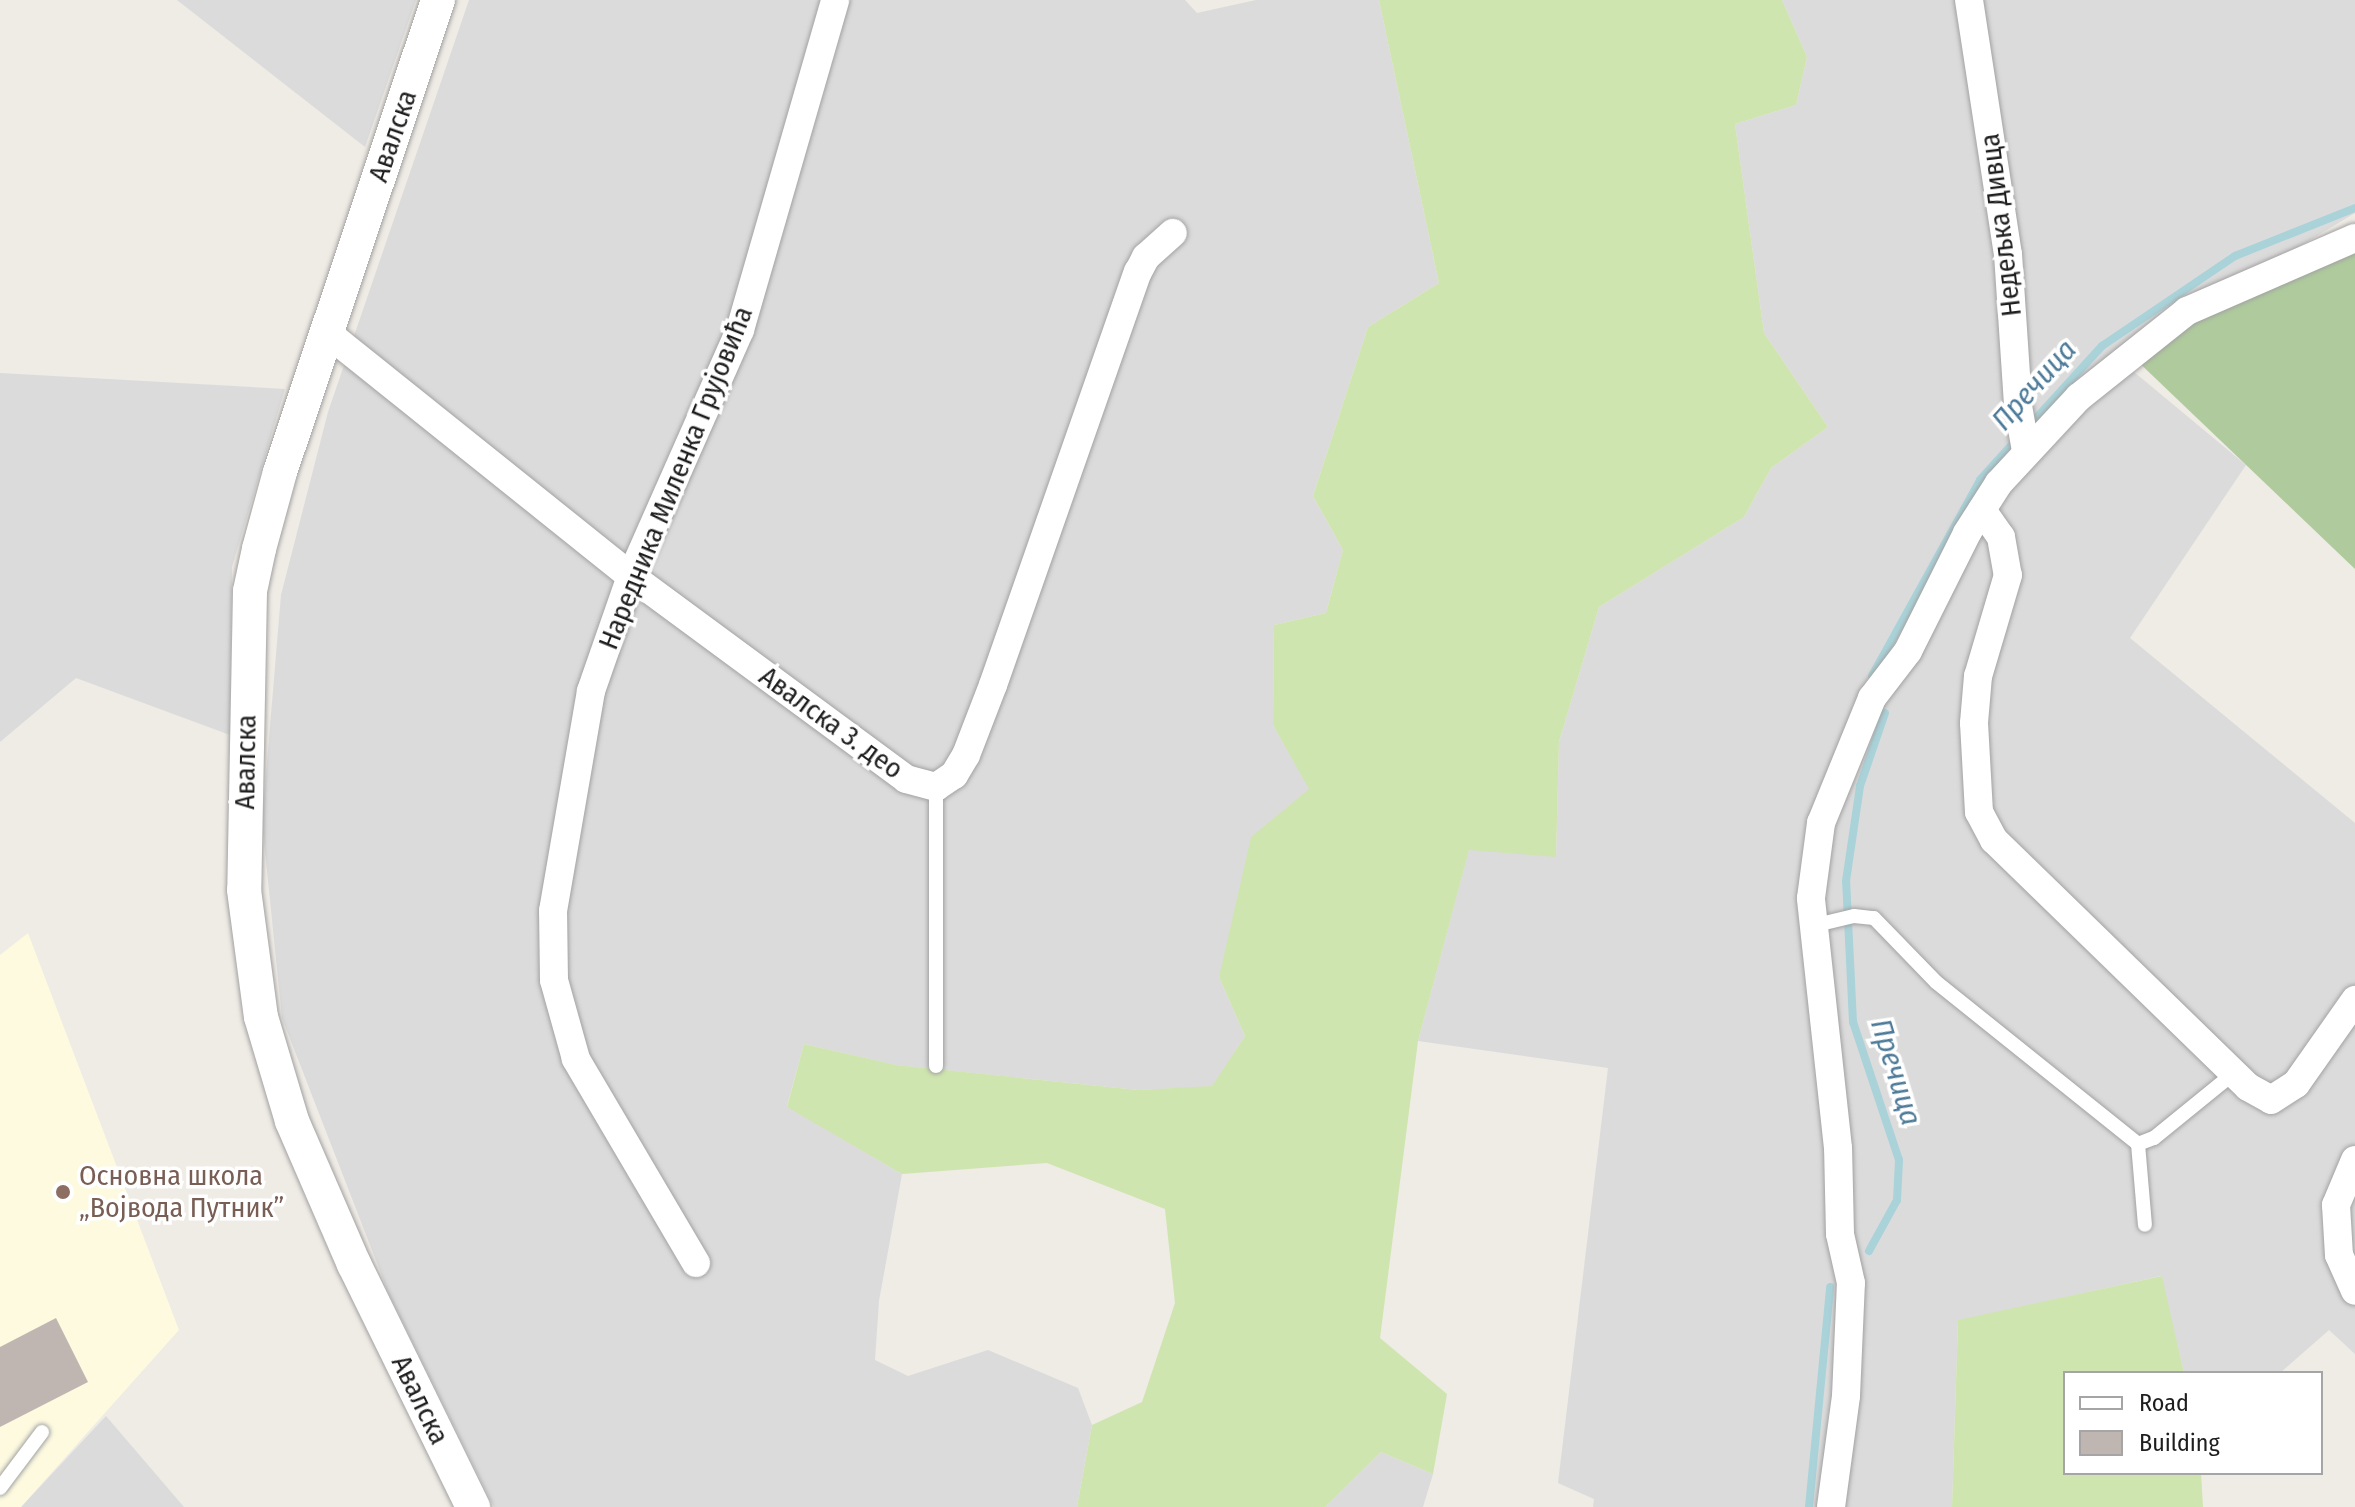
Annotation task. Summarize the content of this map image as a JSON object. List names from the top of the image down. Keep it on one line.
{"streets":{"street":["Авалска","Недељка Дивца","Наредника Миленка Грујовића","Авалска 3. део"]},"crossings":[["Авалска","Авалска 3. део"],["Наредника Миленка Грујовића","Авалска 3. део"]],"water":["Пречица"],"places":["Основна школа „Војвода Путник”"],"legend":["Road","Building"]}
